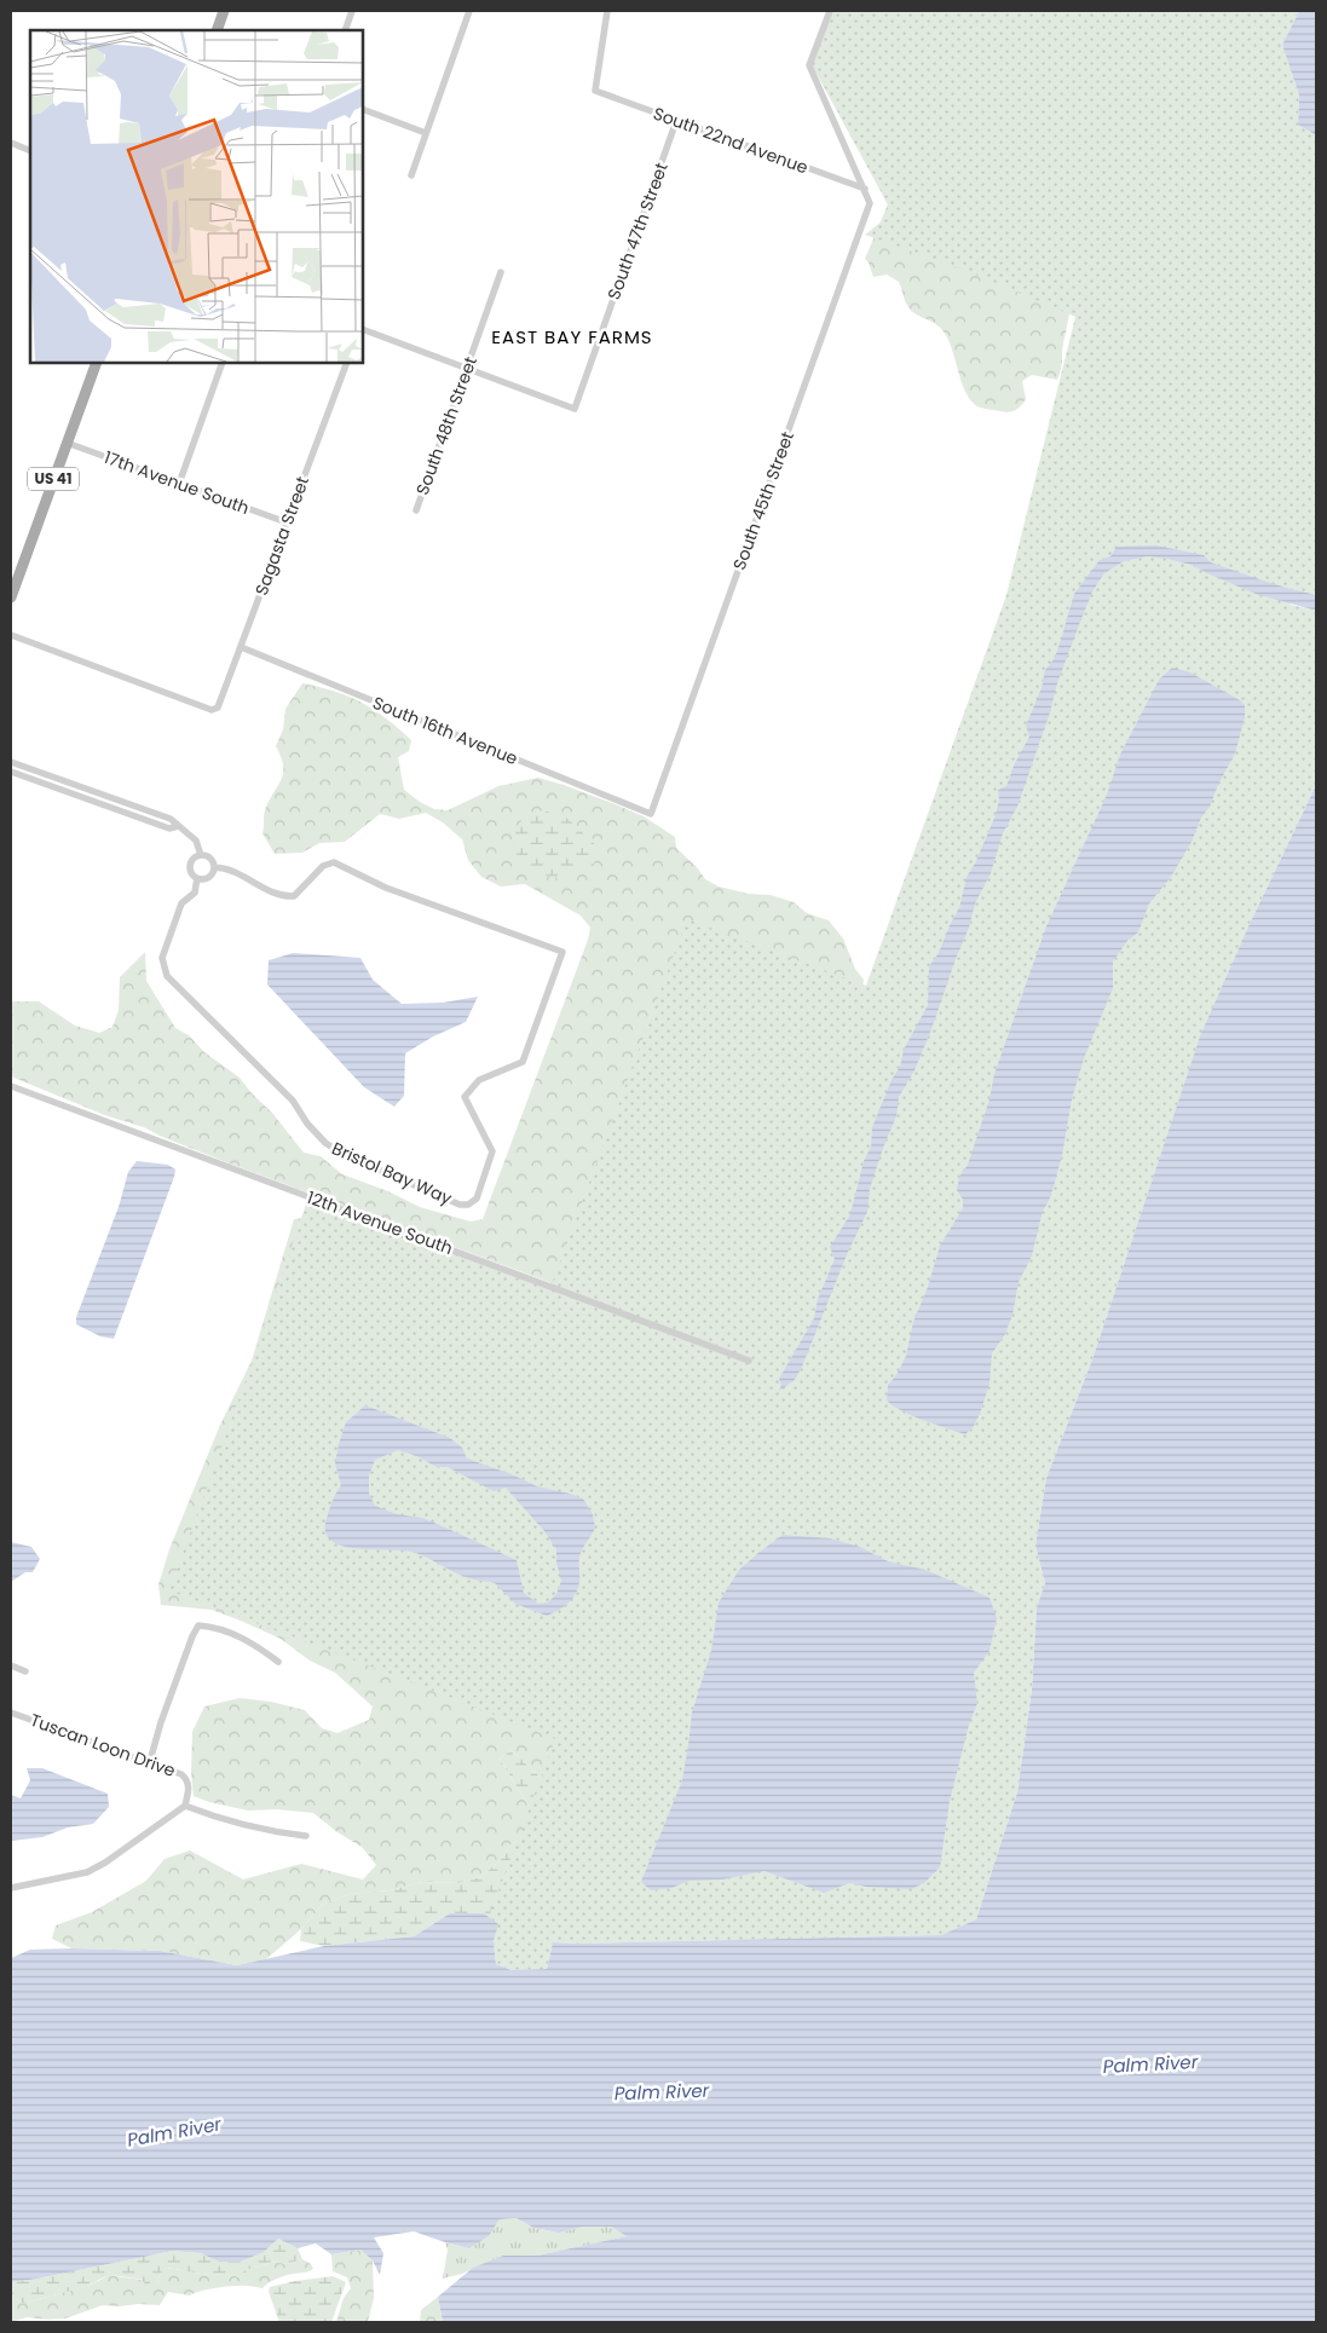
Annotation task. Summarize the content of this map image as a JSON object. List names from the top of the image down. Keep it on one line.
{"streets":{"main road":["US 41"],"street":["South 22nd Avenue","South 47th Street","South 48th Street","17th Avenue South","South 45th Street","Sagasta Street","South 16th Avenue","Bristol Bay Way","12th Avenue South","Tuscan Loon Drive"]},"crossings":[["South 22nd Avenue","South 47th Street"],["South 22nd Avenue","South 45th Street"],["South 47th Street","South 48th Street"],["US 41","17th Avenue South"],["17th Avenue South","Sagasta Street"],["South 45th Street","South 16th Avenue"],["Sagasta Street","South 16th Avenue"]],"districts":["EAST BAY FARMS"],"water":["Palm River"]}
